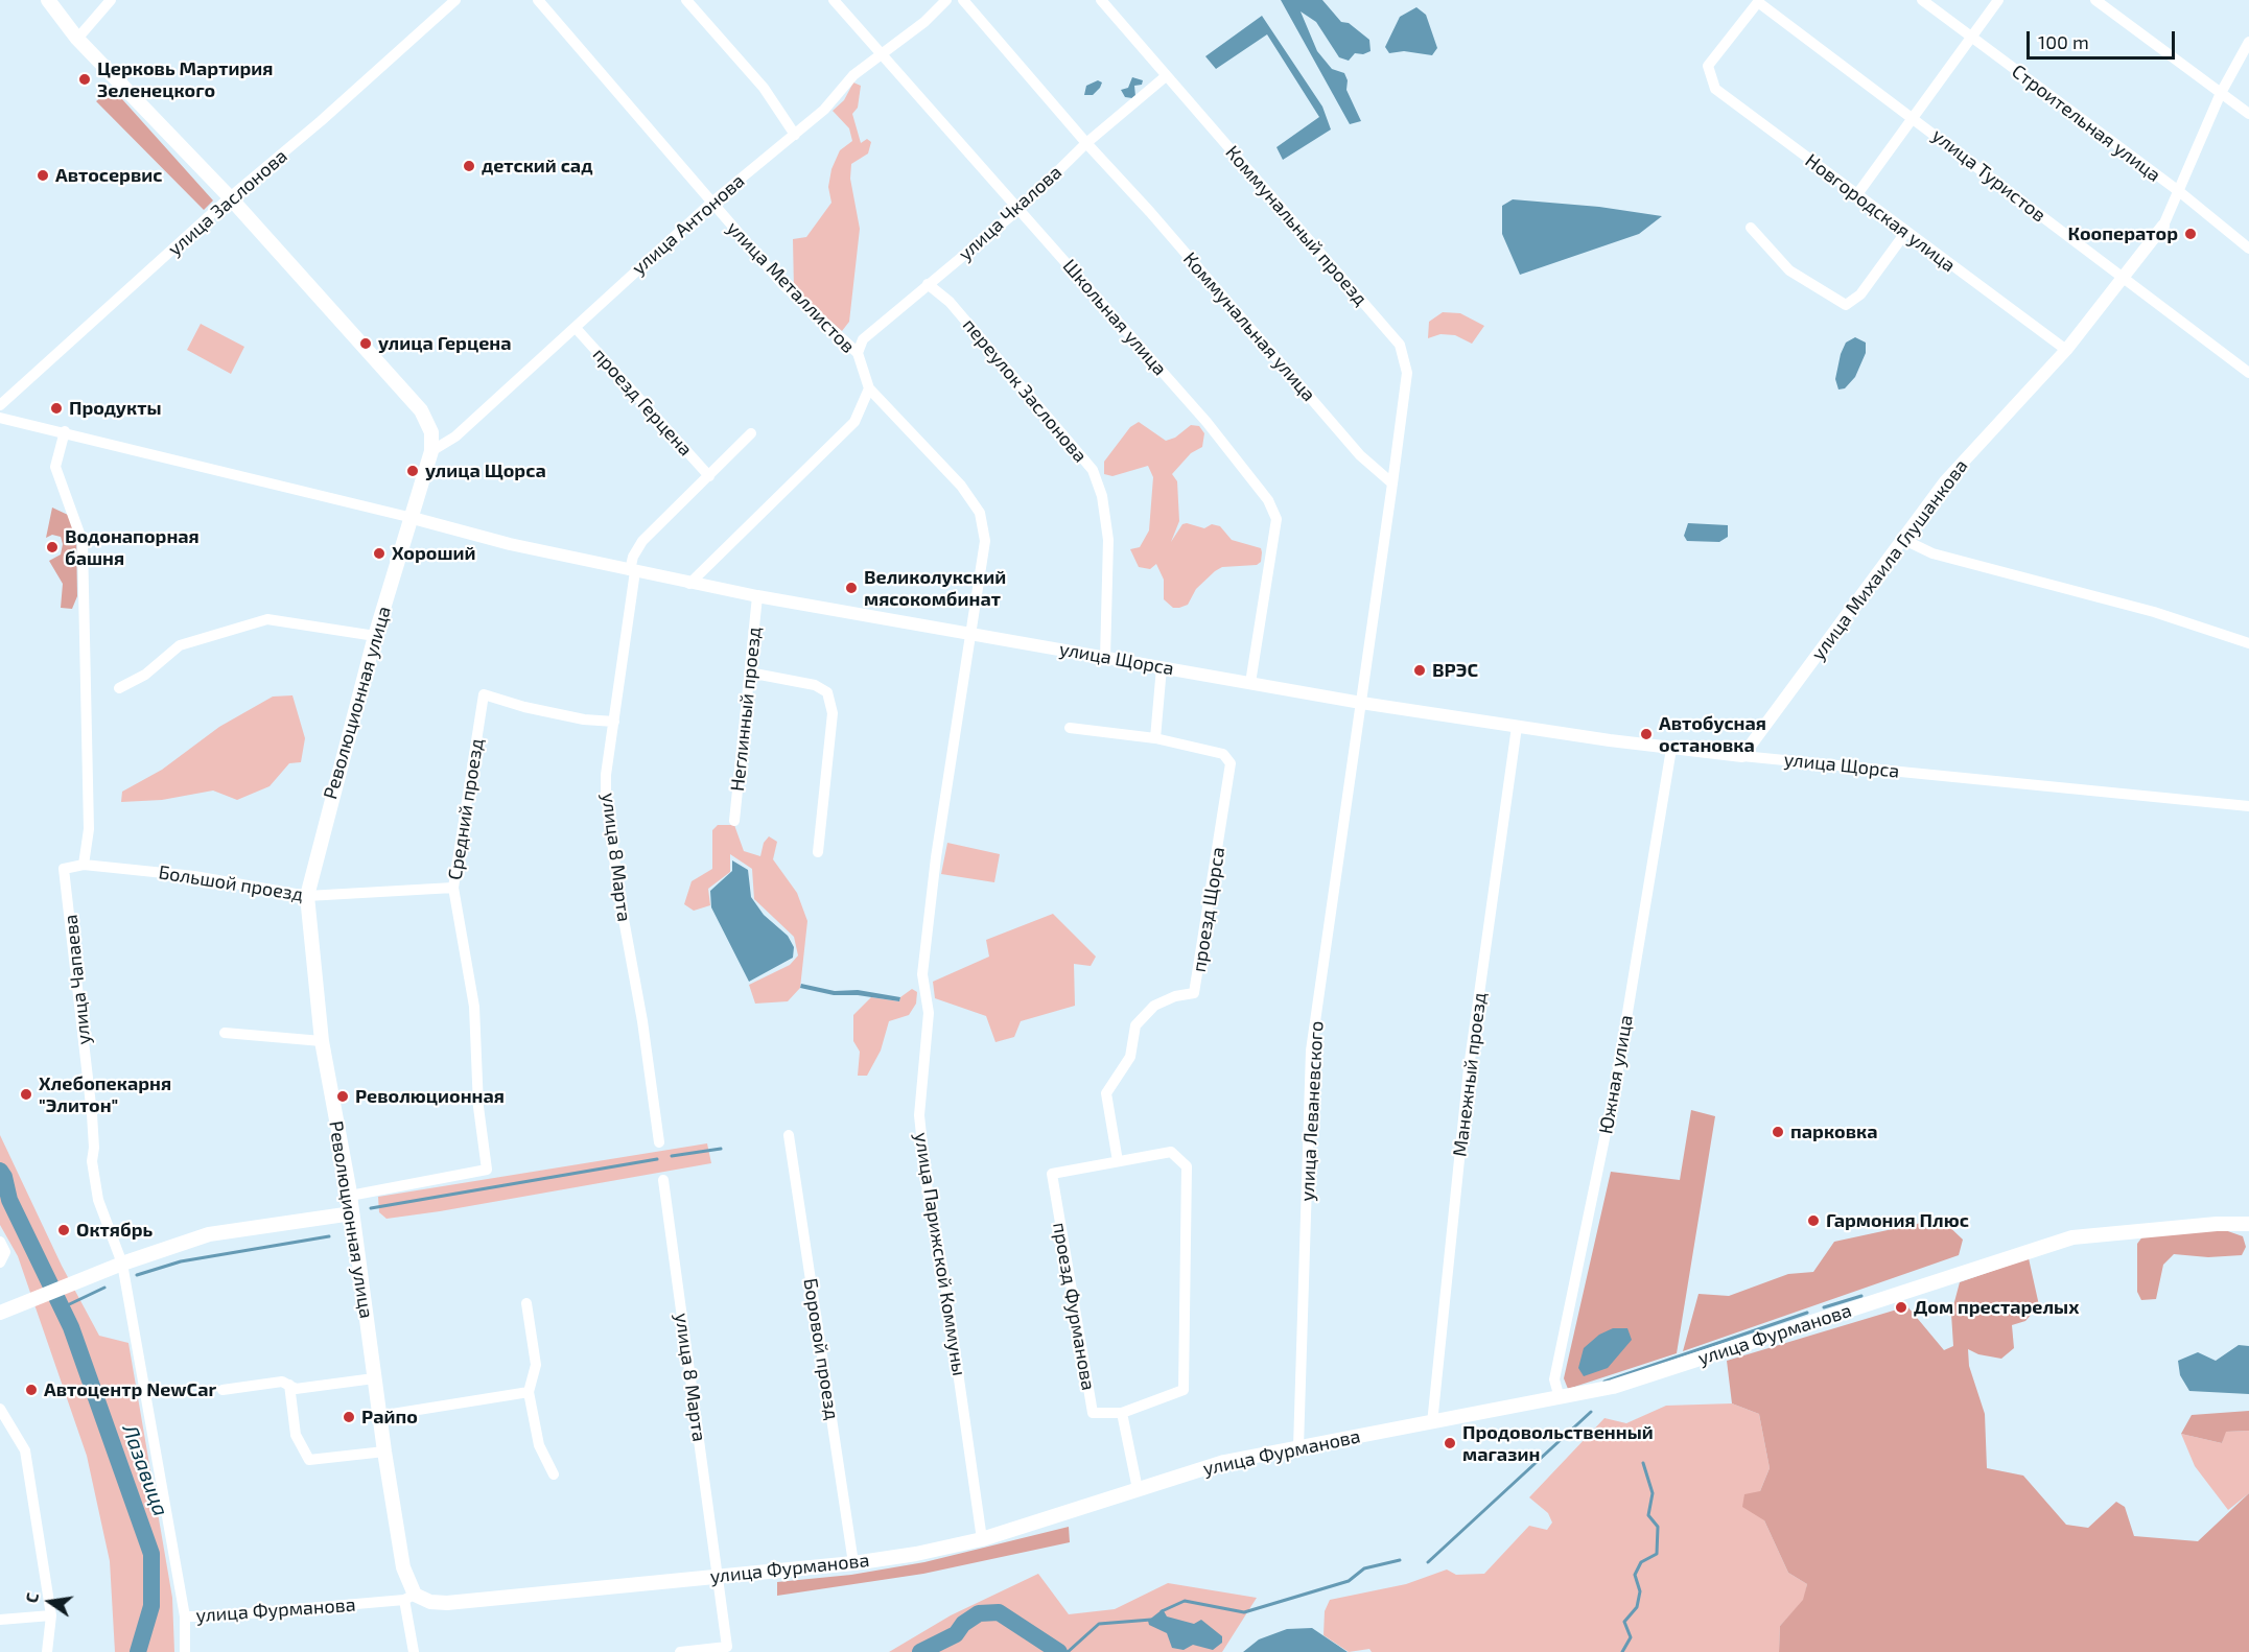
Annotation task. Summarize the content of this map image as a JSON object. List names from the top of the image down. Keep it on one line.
{"streets":{"main road":["Революционная улица","улица Фурманова"],"street":["Строительная улица","улица Туристов","улица Заслонова","улица Чкалова","Новгородская улица","улица Антонова","Коммунальный проезд","улица Металлистов","Школьная улица","Коммунальная улица","переулок Заслонова","проезд Герцена","улица Михаила Глушанкова","улица Щорса","Неглинный проезд","Средний проезд","улица 8 Марта","Большой проезд","проезд Щорса","улица Чапаева","Манежный проезд","Южная улица","улица Леваневского","улица Парижской Коммуны","проезд Фурманова","Боровой проезд"]},"crossings":[["улица Туристов","Новгородская улица"],["улица Туристов","улица Михаила Глушанкова"],["улица Чкалова","Коммунальный проезд"],["улица Чкалова","улица Металлистов"],["улица Чкалова","Школьная улица"],["улица Чкалова","Коммунальная улица"],["улица Чкалова","переулок Заслонова"],["Новгородская улица","улица Михаила Глушанкова"],["улица Антонова","улица Металлистов"],["улица Антонова","Школьная улица"],["улица Антонова","проезд Герцена"],["Коммунальный проезд","Коммунальная улица"],["улица Металлистов","улица Щорса"],["улица Металлистов","улица Парижской Коммуны"],["Школьная улица","улица Щорса"],["переулок Заслонова","улица Щорса"],["улица Михаила Глушанкова","улица Щорса"],["улица Щорса","Революционная улица"],["улица Щорса","Неглинный проезд"],["улица Щорса","улица 8 Марта"],["улица Щорса","Манежный проезд"],["улица Щорса","Южная улица"],["улица Щорса","улица Леваневского"],["улица Щорса","улица Парижской Коммуны"],["Революционная улица","Средний проезд"],["Революционная улица","Большой проезд"],["Революционная улица","улица Фурманова"],["Средний проезд","улица 8 Марта"],["Средний проезд","Большой проезд"],["улица 8 Марта","улица Фурманова"],["Большой проезд","улица Чапаева"],["проезд Щорса","проезд Фурманова"],["улица Чапаева","улица Фурманова"],["Манежный проезд","улица Фурманова"],["Южная улица","улица Фурманова"],["улица Леваневского","улица Фурманова"],["улица Парижской Коммуны","улица Фурманова"],["улица Фурманова","Боровой проезд"]],"water":["Лазавица"],"places":["Церковь Мартирия Зеленецкого","детский сад","Автосервис","Кооператор","улица Герцена","Продукты","улица Щорса","Водонапорная башня","Хороший","Великолукский мясокомбинат","ВРЭС","Автобусная остановка","Хлебопекарня \"Элитон\"","Революционная","парковка","Гармония Плюс","Октябрь","Дом престарелых","Автоцентр NewCar","Райпо","Продовольственный магазин"],"scale_bar":"100 m","north":"left"}
